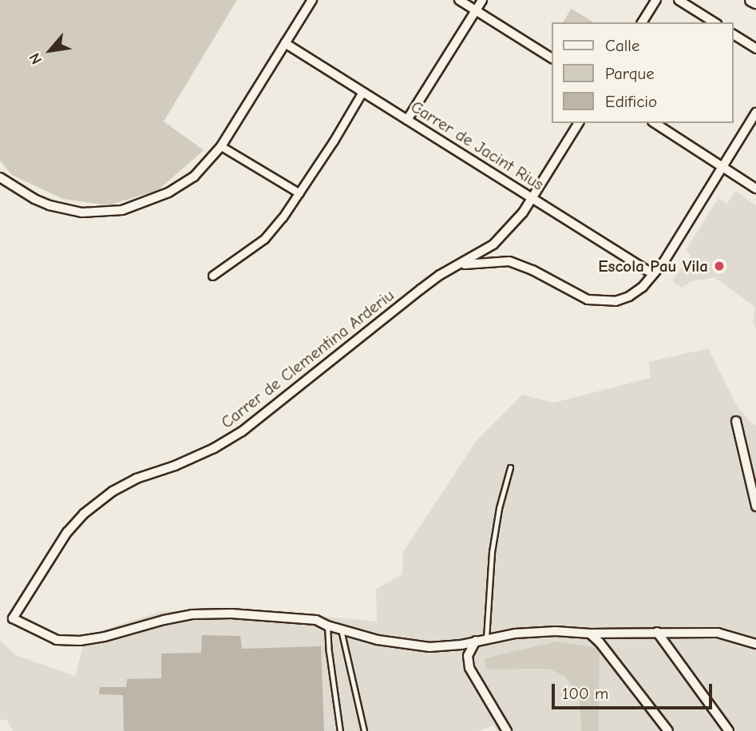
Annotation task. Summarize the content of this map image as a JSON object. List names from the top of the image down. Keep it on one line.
{"streets":{"street":["Carrer de Jacint Rius","Carrer de Clementina Arderiu"]},"crossings":[["Carrer de Jacint Rius","Carrer de Clementina Arderiu"]],"places":["Escola Pau Vila"],"legend":["Calle","Parque","Edificio"],"scale_bar":"100 m","north":"bottom left"}
